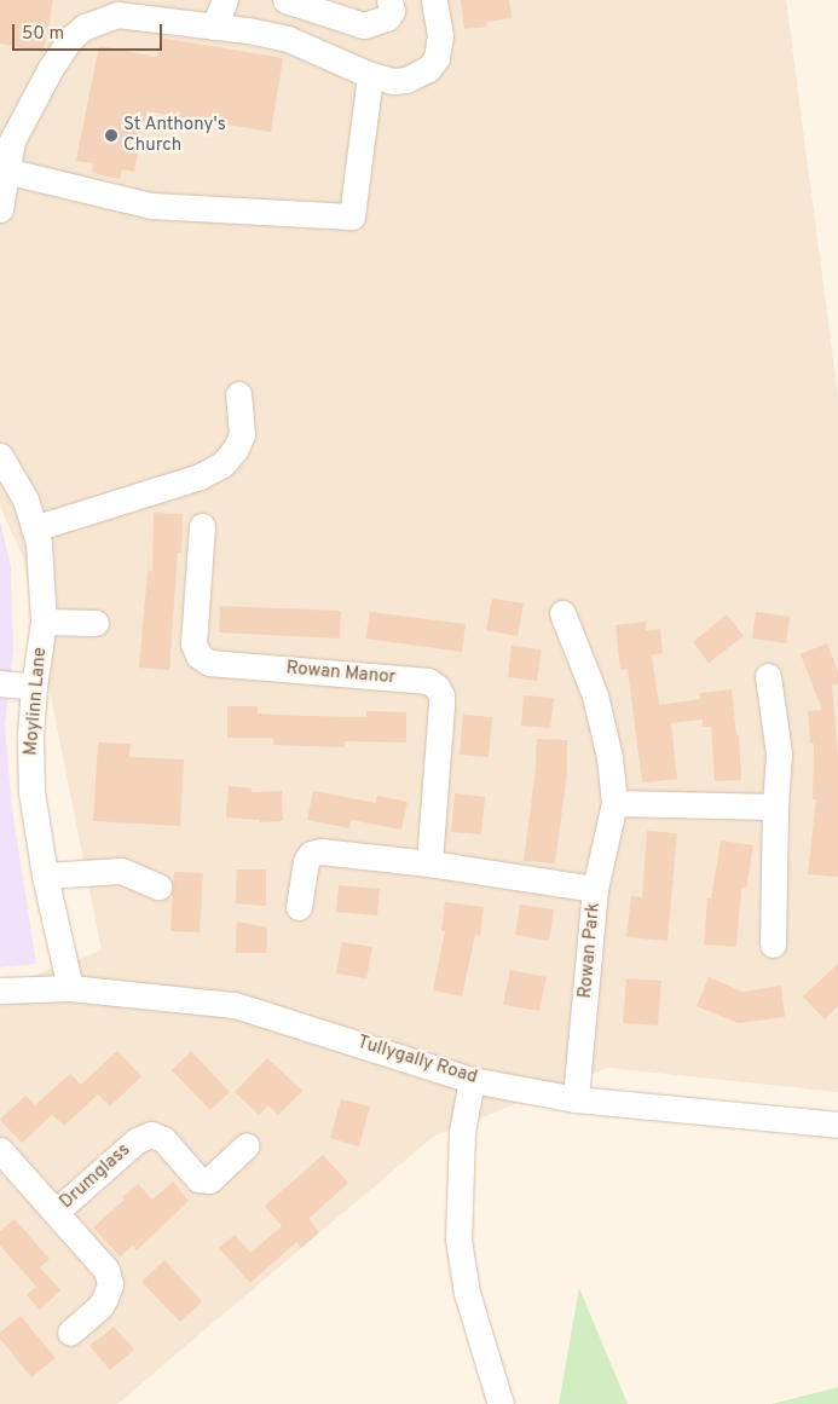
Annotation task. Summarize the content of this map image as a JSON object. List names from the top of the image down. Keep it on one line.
{"streets":{"street":["Rowan Manor","Moylinn Lane","Rowan Park","Tullygally Road","Drumglass"]},"crossings":[["Moylinn Lane","Tullygally Road"],["Rowan Park","Tullygally Road"]],"places":["St Anthony's Church"],"scale_bar":"50 m"}
